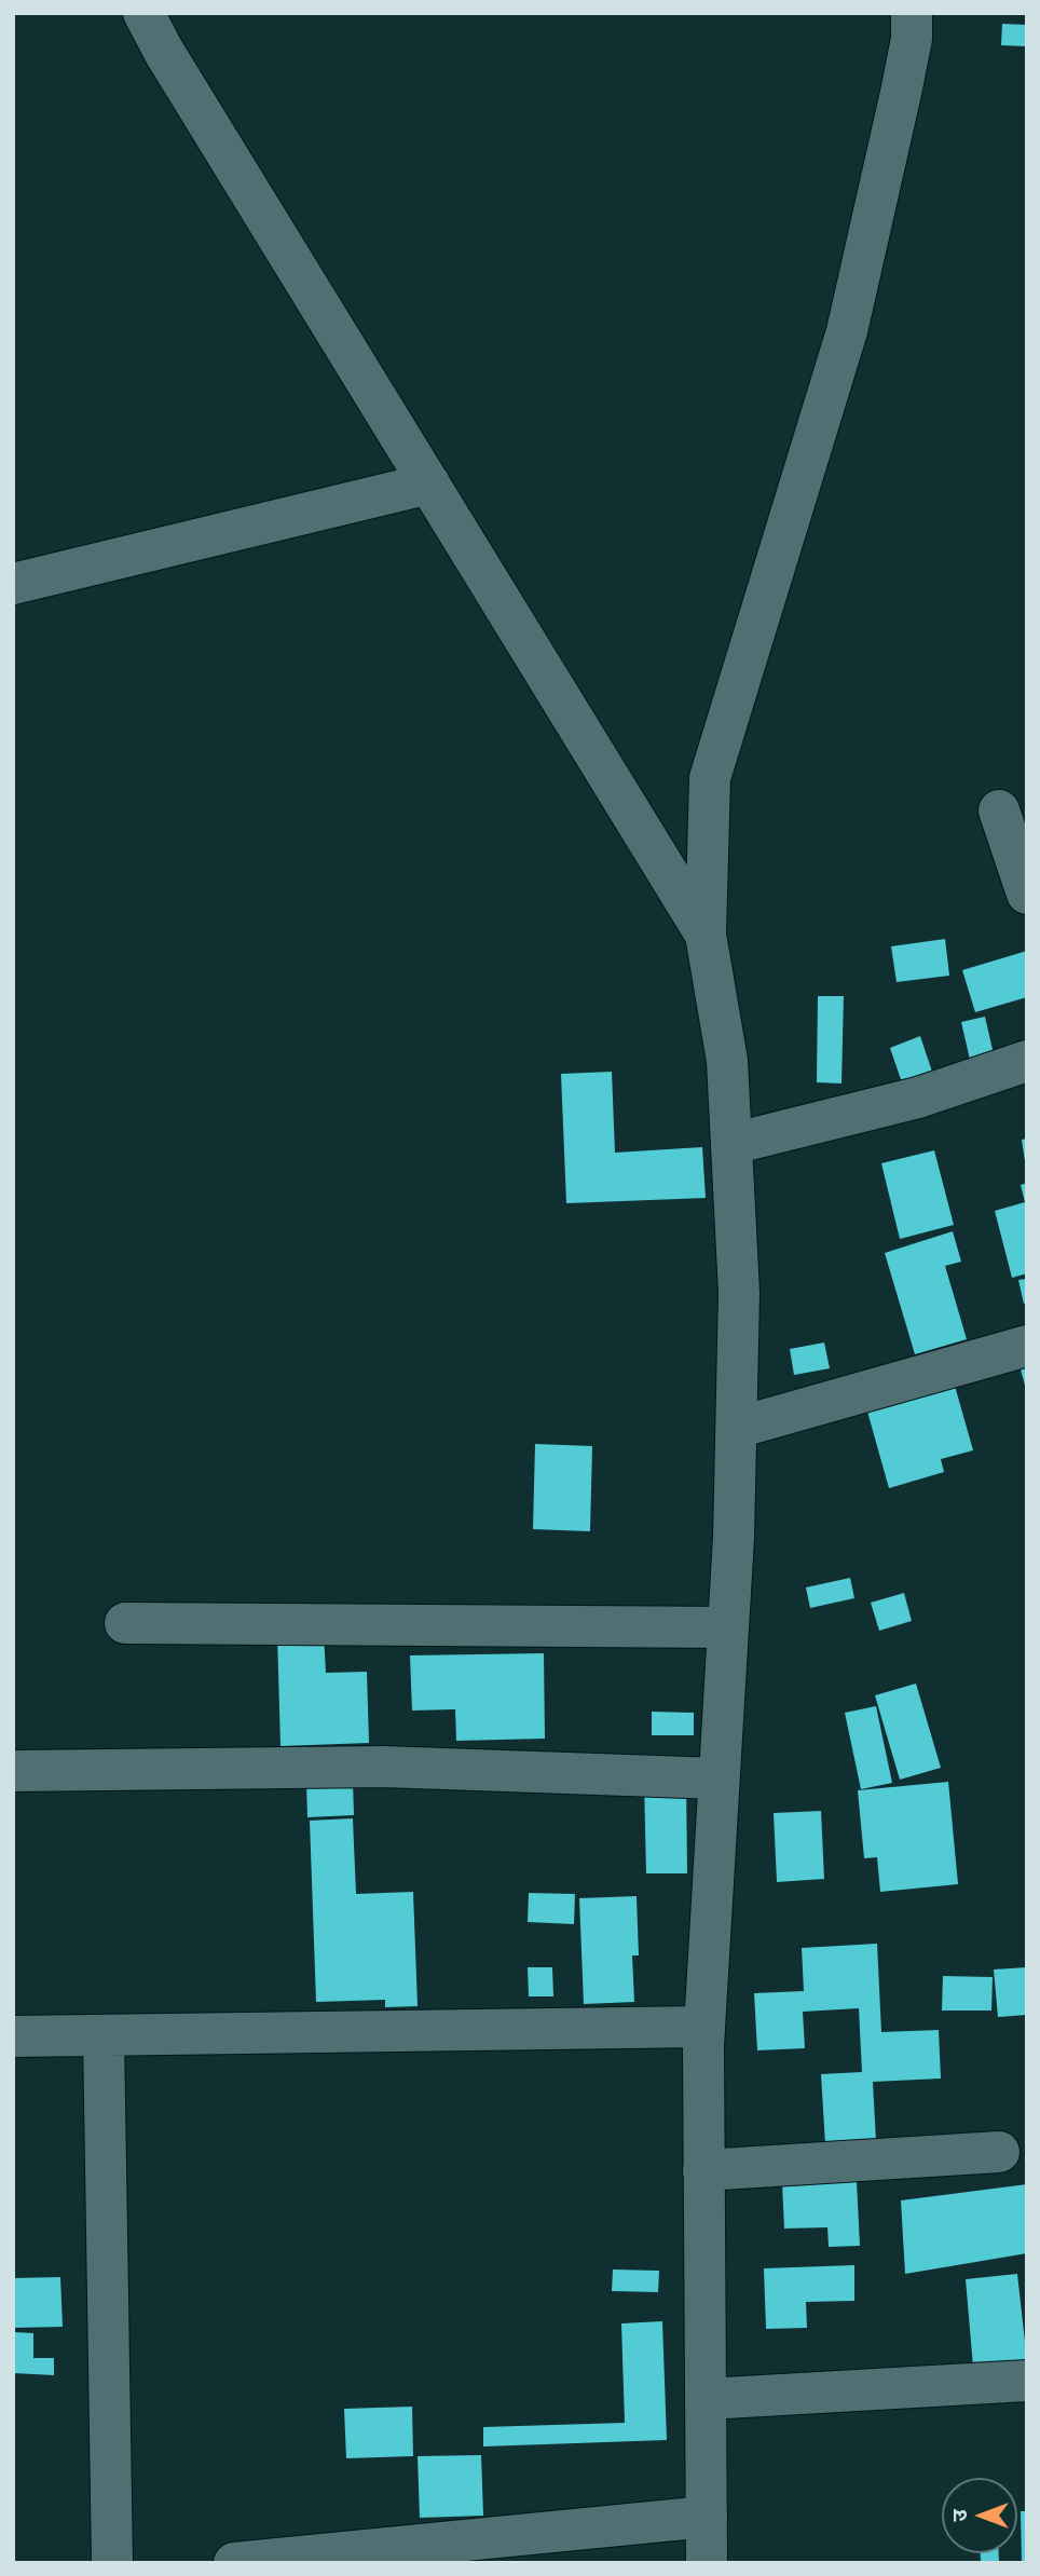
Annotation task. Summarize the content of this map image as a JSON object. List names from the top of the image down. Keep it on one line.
{"north":"left"}
